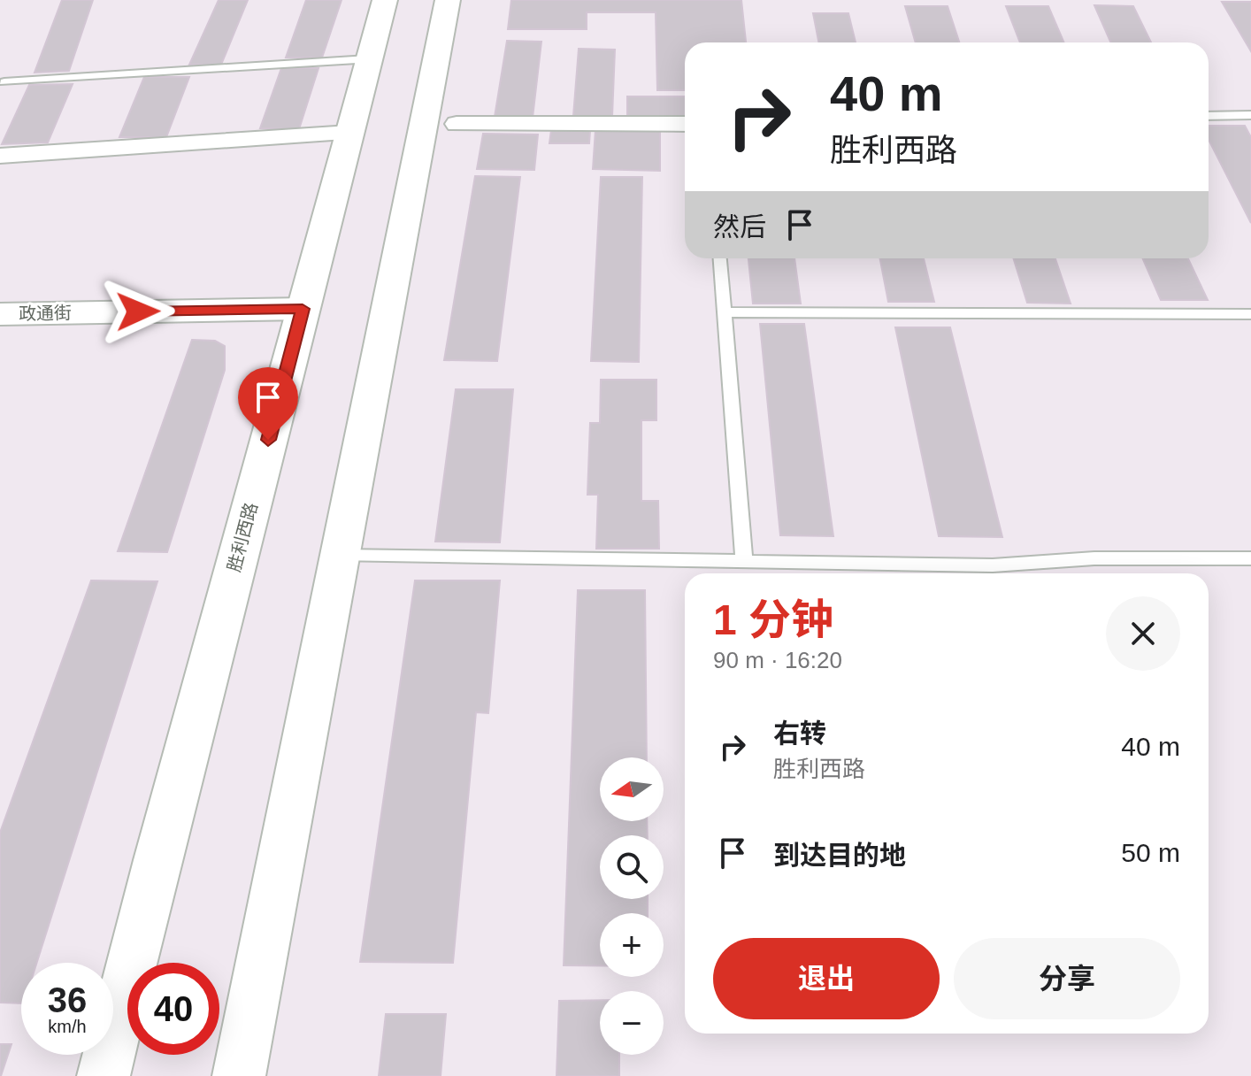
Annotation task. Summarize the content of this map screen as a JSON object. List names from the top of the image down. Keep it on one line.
{"streets":{"main road":["政通街","胜利西路"]},"crossings":[["政通街","胜利西路"]],"north":"left","page":{"turn":["40 m","胜利西路"],"then":"然后","heading":["1 分钟","90 m · 16:20"],"list":[{"name":"右转","note":"胜利西路","value":"40 m"},{"name":"到达目的地","value":"50 m"}],"map_buttons":["+","−"],"buttons":["退出","分享"],"speed":"36 km/h","limit":"40"}}
